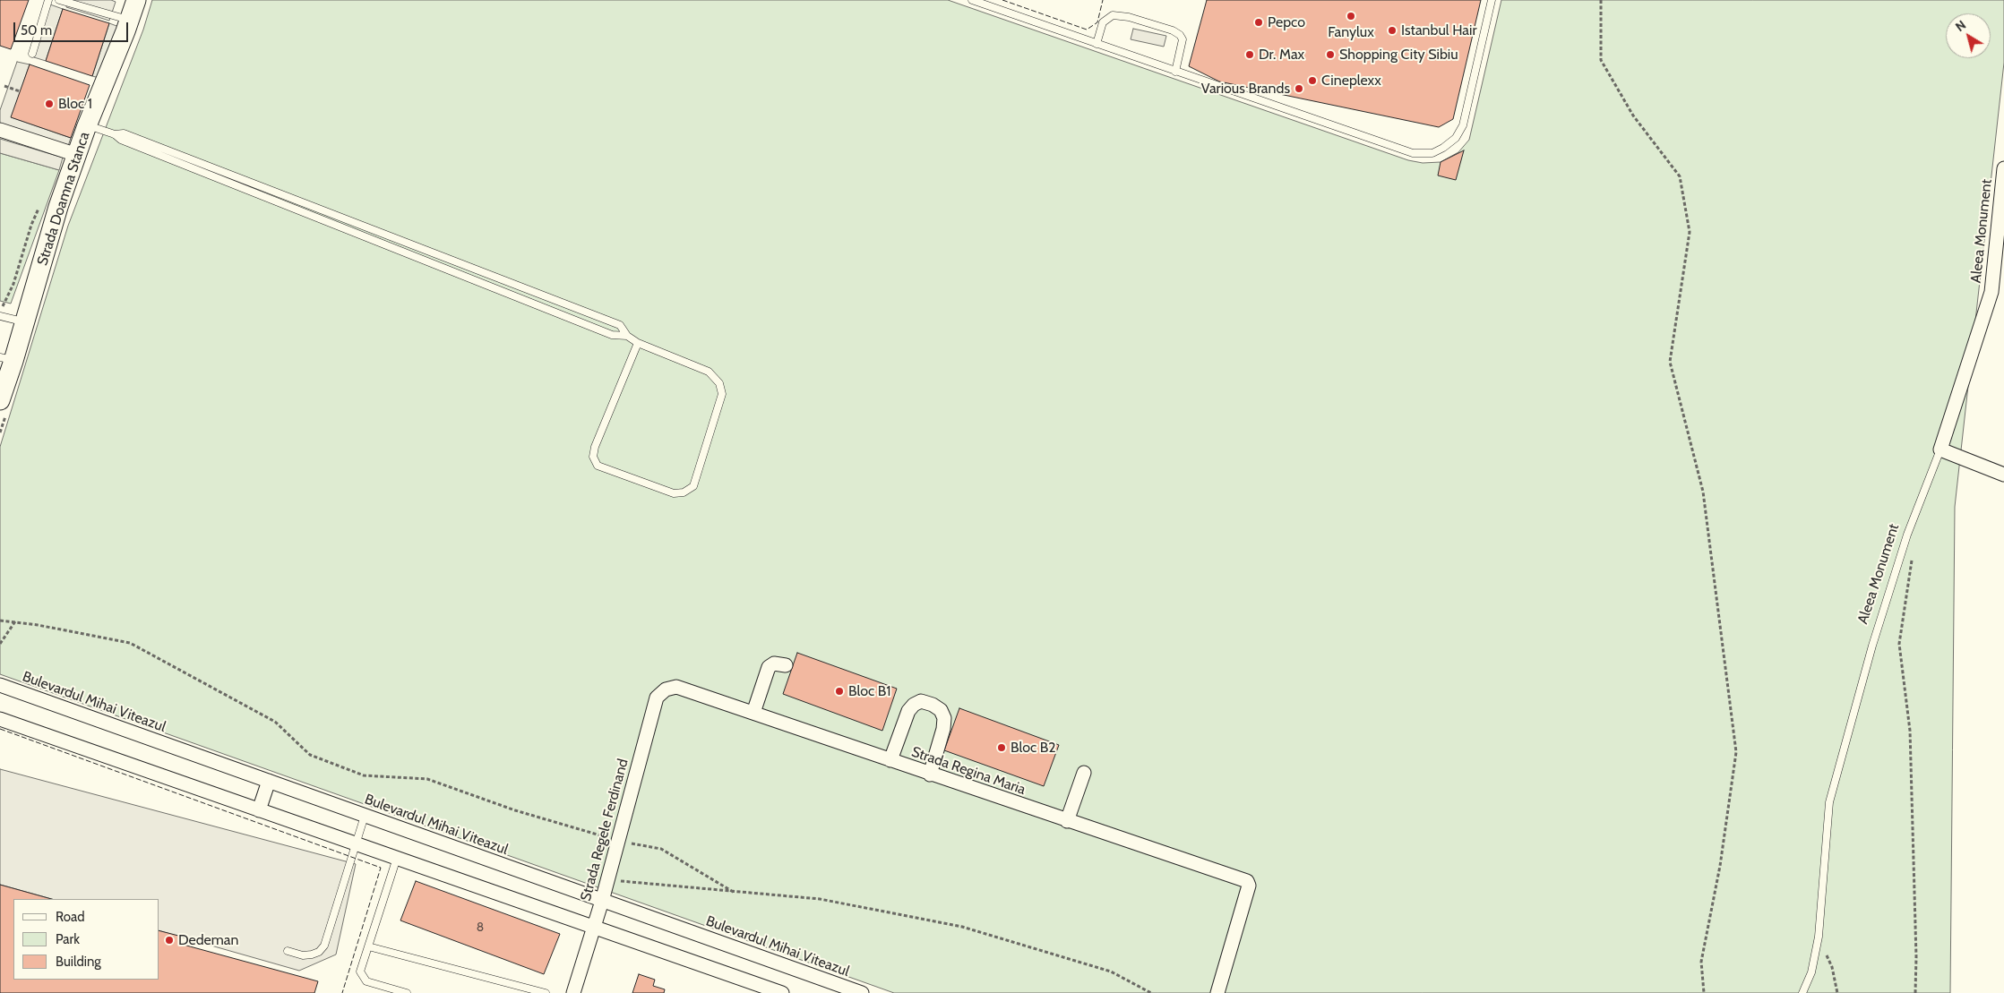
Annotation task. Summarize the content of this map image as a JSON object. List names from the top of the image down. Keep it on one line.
{"streets":{"street":["Strada Doamna Stanca","Aleea Monument","Bulevardul Mihai Viteazul","Strada Regina Maria","Strada Regele Ferdinand"]},"crossings":[["Bulevardul Mihai Viteazul","Strada Regele Ferdinand"],["Strada Regina Maria","Strada Regele Ferdinand"]],"places":["Fanylux","Pepco","Istanbul Hair","Dr. Max","Shopping City Sibiu","Cineplexx","Various Brands","Bloc 1","Bloc B1","Bloc B2","Dedeman"],"house_numbers":["8"],"legend":["Road","Park","Building"],"scale_bar":"50 m","north":"top left"}
